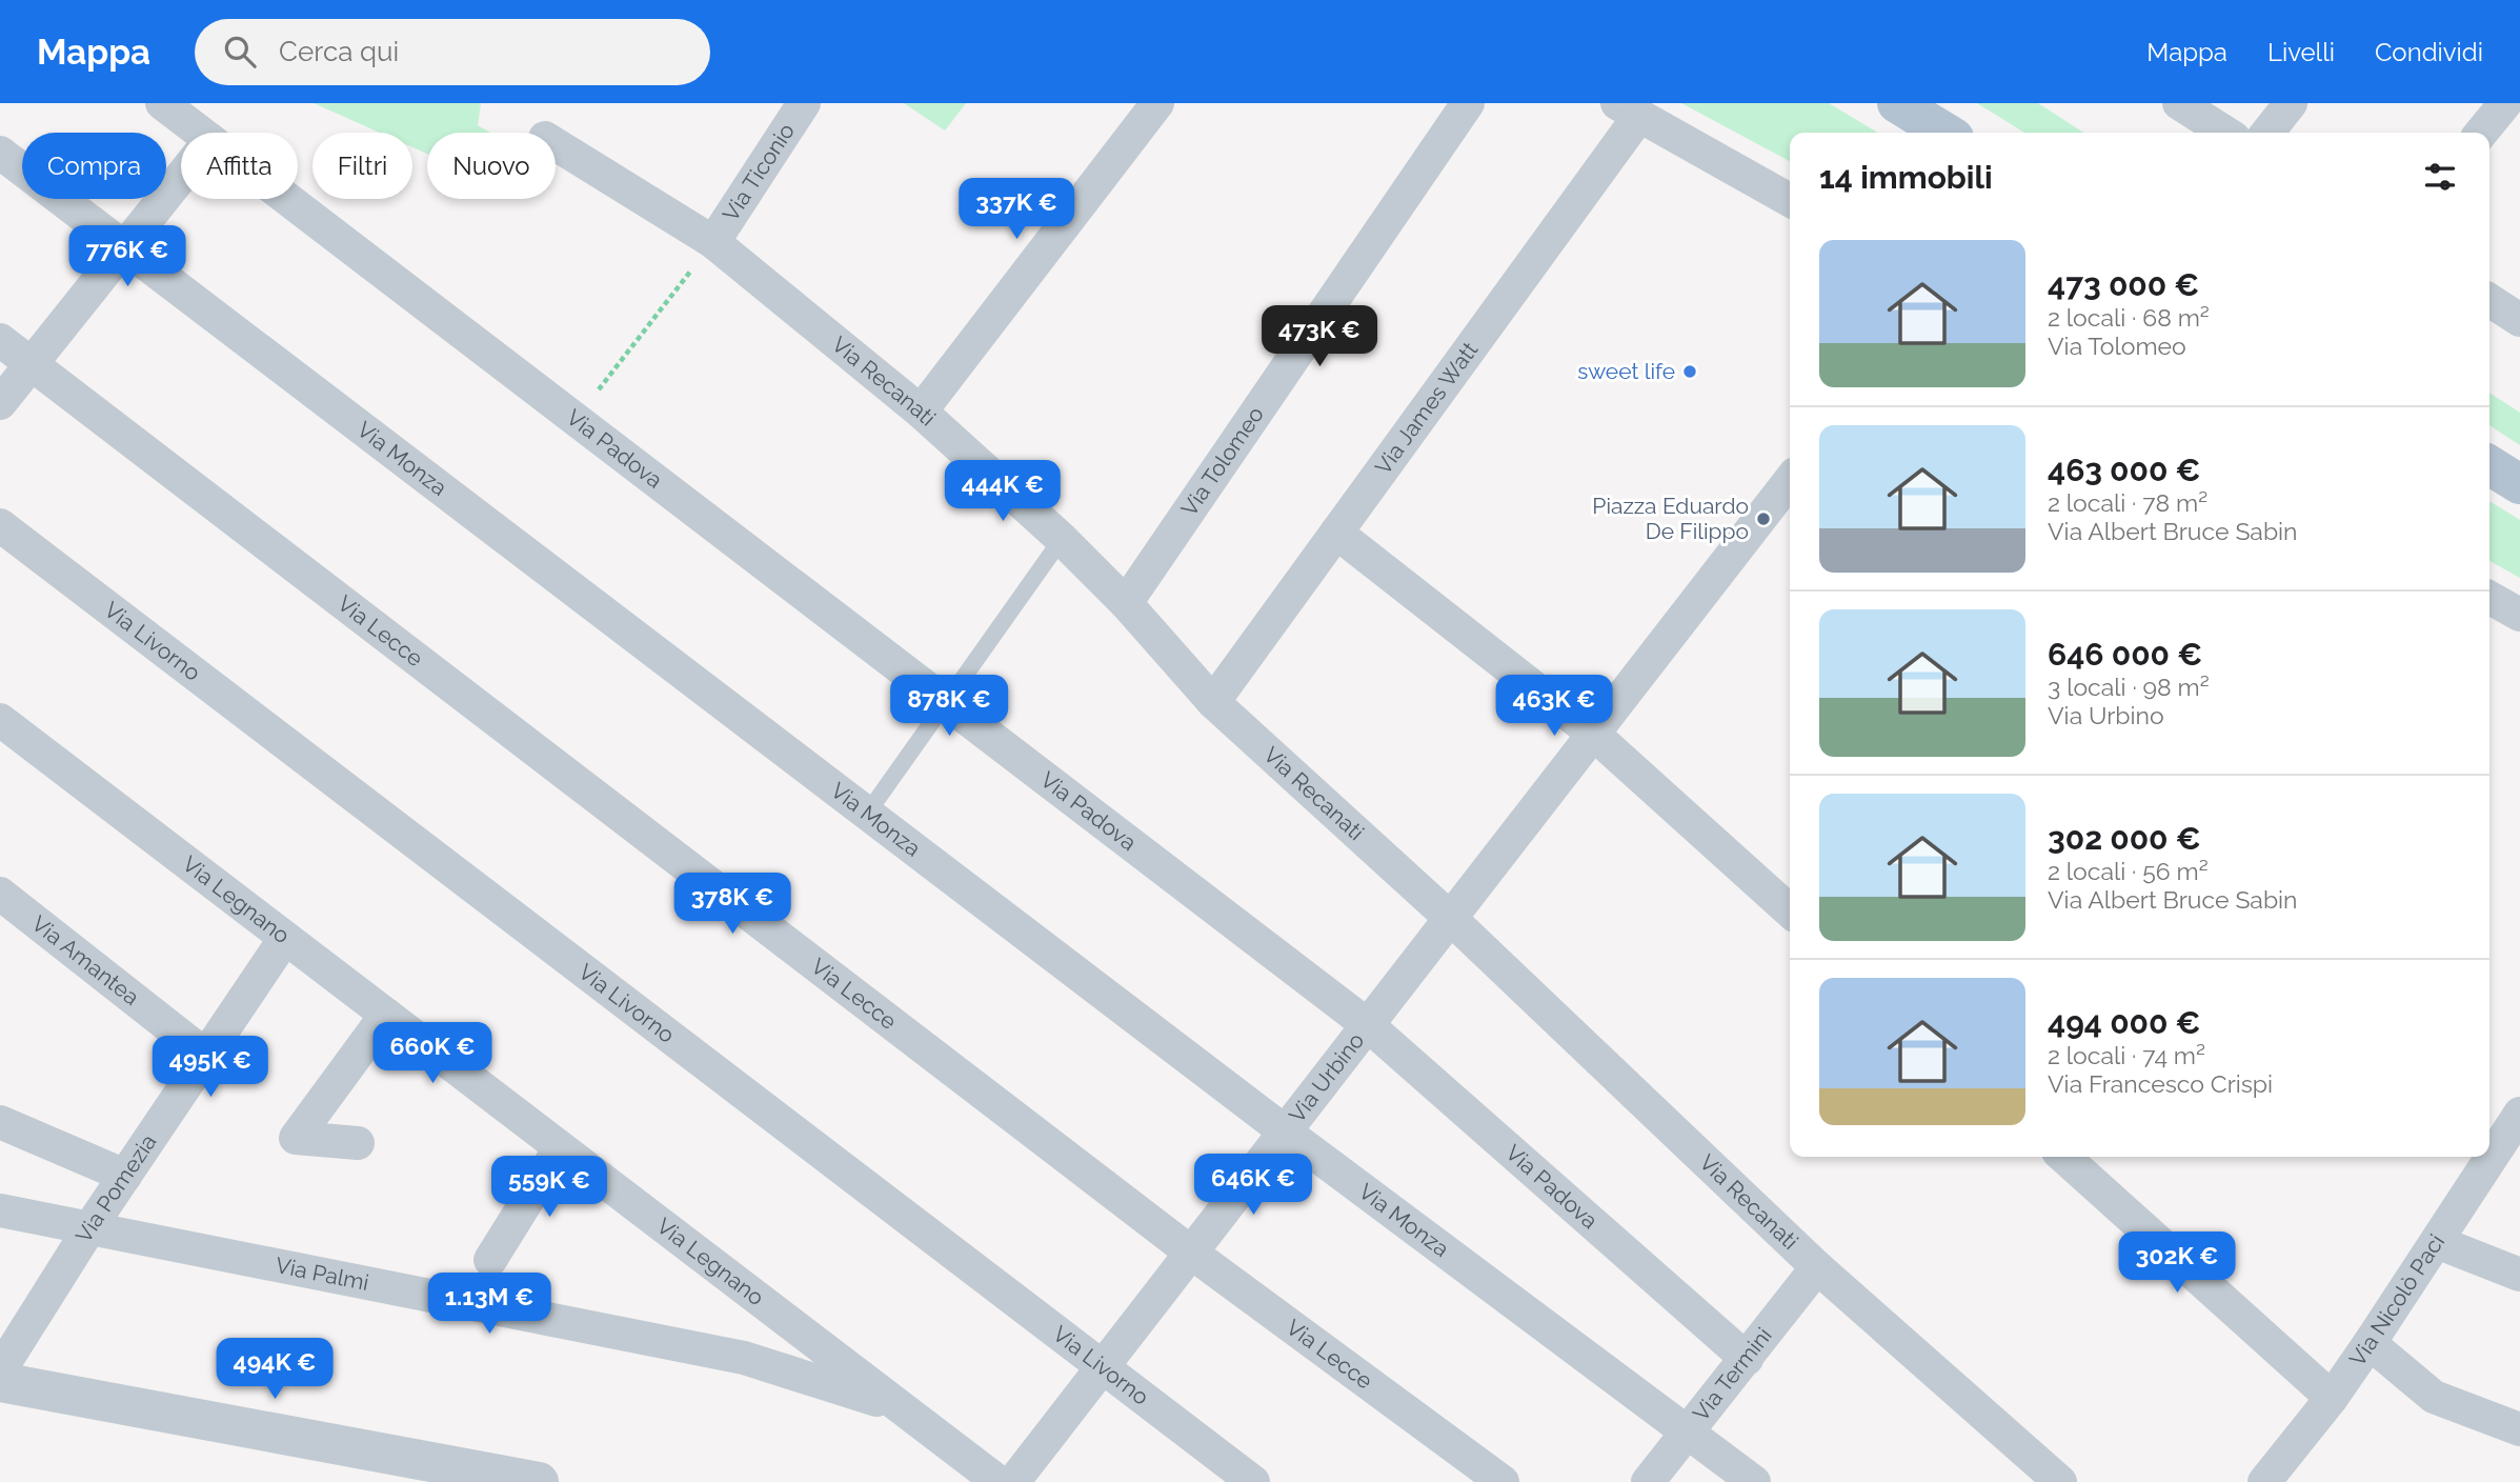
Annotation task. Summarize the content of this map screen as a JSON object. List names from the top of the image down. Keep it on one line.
{"streets":{"street":["Via Ticonio","Via Recanati","Via James Watt","Via Padova","Via Monza","Via Tolomeo","Via Lecce","Via Livorno","Via Legnano","Via Amantea","Via Urbino","Via Pomezia","Via Palmi","Via Nicolò Paci","Via Termini"]},"crossings":[["Via Ticonio","Via Recanati"],["Via Recanati","Via James Watt"],["Via Recanati","Via Tolomeo"],["Via Recanati","Via Urbino"],["Via Recanati","Via Termini"],["Via Padova","Via Urbino"],["Via Padova","Via Termini"],["Via Monza","Via Urbino"],["Via Monza","Via Termini"],["Via Lecce","Via Urbino"],["Via Livorno","Via Urbino"],["Via Legnano","Via Pomezia"],["Via Legnano","Via Palmi"],["Via Amantea","Via Pomezia"],["Via Pomezia","Via Palmi"]],"places":["sweet life","Piazza Eduardo De Filippo"],"page":{"header":"Mappa","search":"Cerca qui","nav":["Mappa","Livelli","Condividi"],"chip":["Compra","Affitta","Filtri","Nuovo"],"heading":"14 immobili","price":["337K €","776K €","473K €","444K €","878K €","463K €","378K €","660K €","495K €","646K €","559K €","302K €","1.13M €","494K €"],"list":[{"name":"473 000 €","note":"2 locali · 68 m² · Via Tolomeo"},{"name":"463 000 €","note":"2 locali · 78 m² · Via Albert Bruce Sabin"},{"name":"646 000 €","note":"3 locali · 98 m² · Via Urbino"},{"name":"302 000 €","note":"2 locali · 56 m² · Via Albert Bruce Sabin"},{"name":"494 000 €","note":"2 locali · 74 m² · Via Francesco Crispi"}]}}
